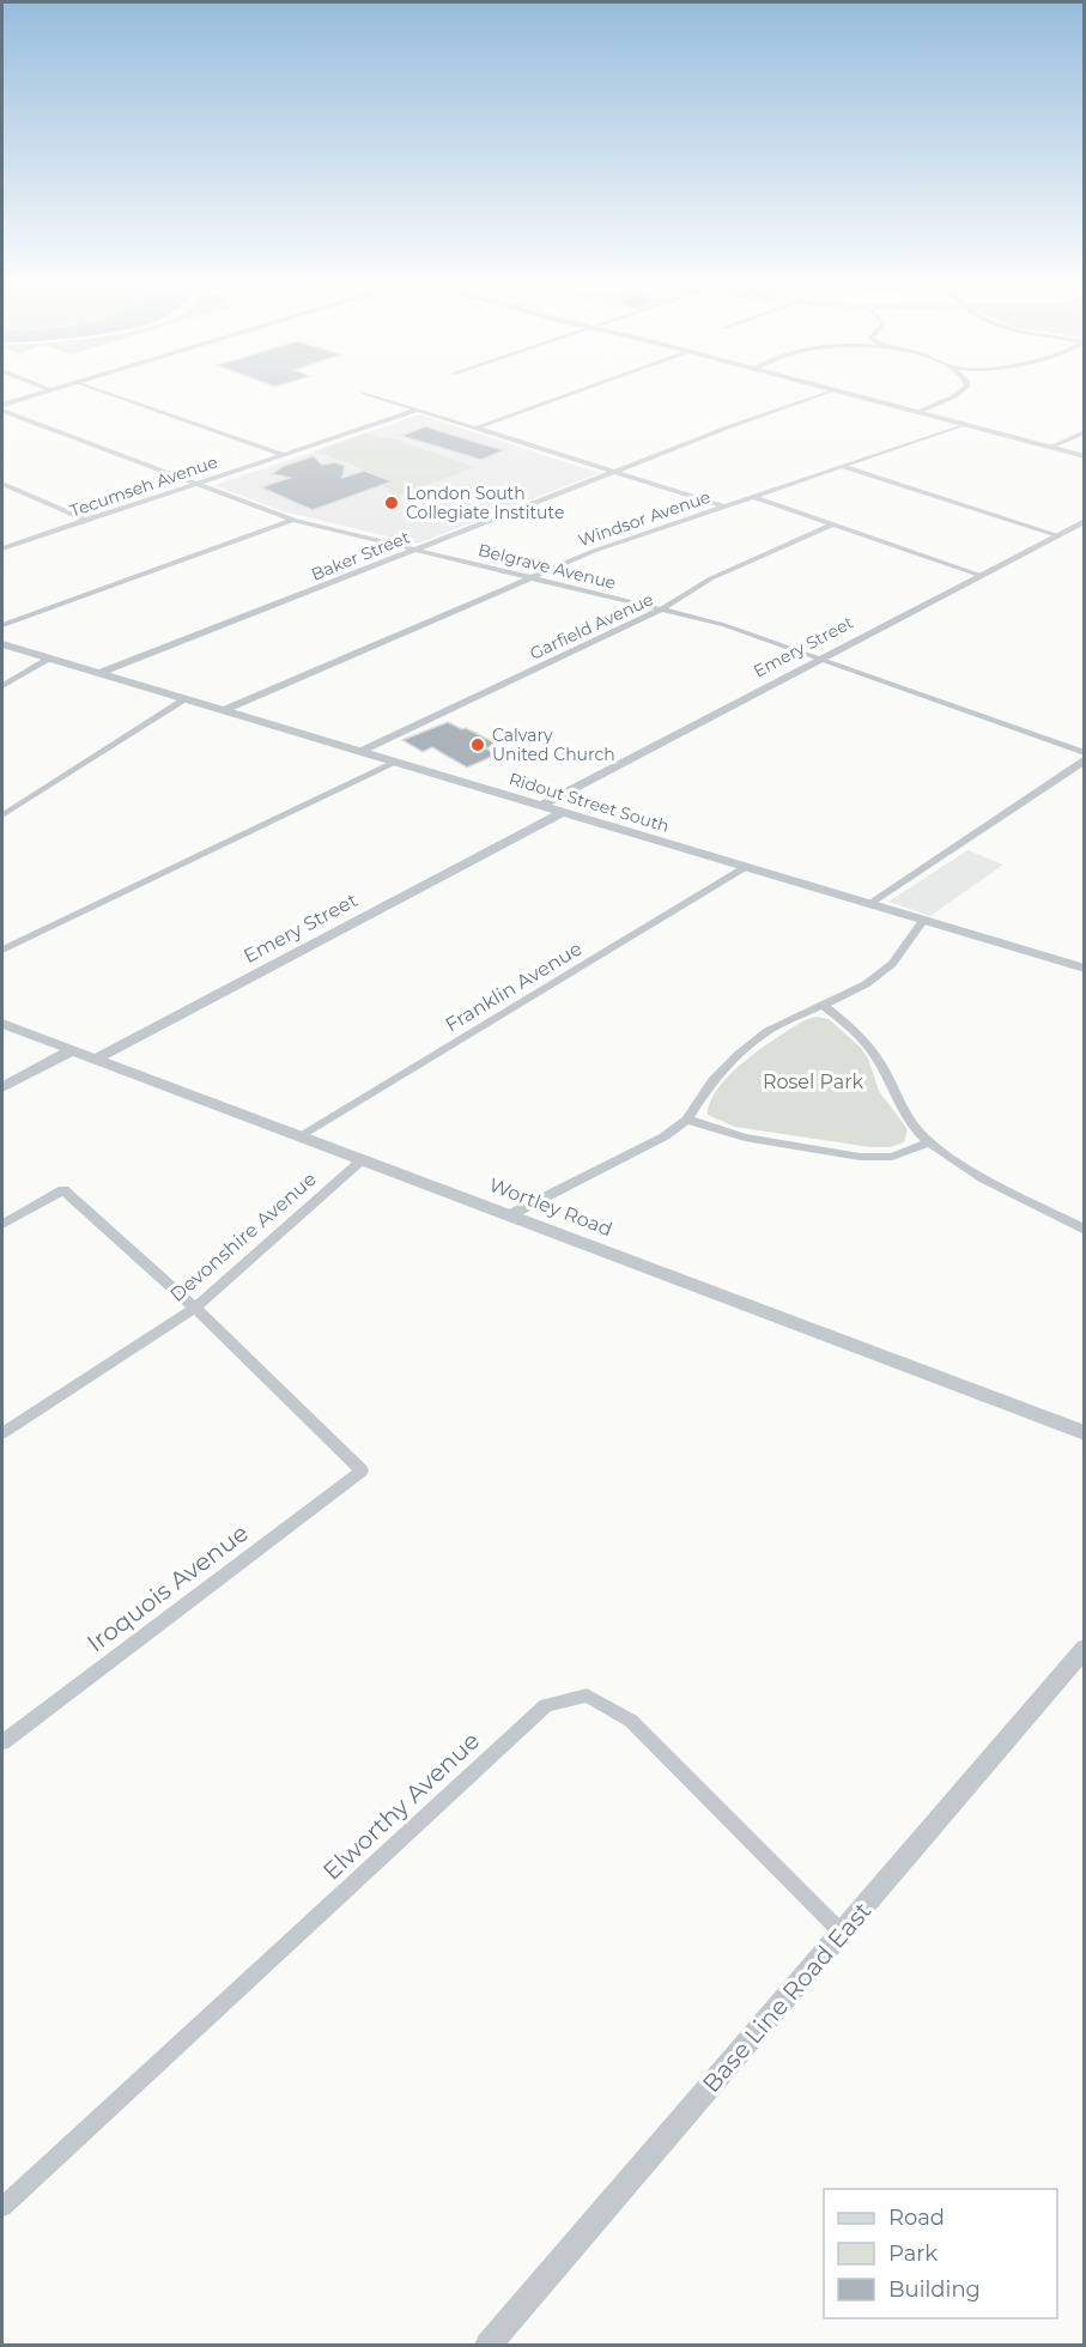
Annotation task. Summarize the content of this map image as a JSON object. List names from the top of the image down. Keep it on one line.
{"streets":{"street":["Tecumseh Avenue","Windsor Avenue","Baker Street","Belgrave Avenue","Garfield Avenue","Emery Street","Ridout Street South","Franklin Avenue","Wortley Road","Devonshire Avenue","Iroquois Avenue","Elworthy Avenue","Base Line Road East"]},"crossings":[["Tecumseh Avenue","Belgrave Avenue"],["Windsor Avenue","Belgrave Avenue"],["Windsor Avenue","Ridout Street South"],["Baker Street","Belgrave Avenue"],["Baker Street","Ridout Street South"],["Belgrave Avenue","Garfield Avenue"],["Belgrave Avenue","Emery Street"],["Garfield Avenue","Ridout Street South"],["Emery Street","Ridout Street South"],["Emery Street","Wortley Road"],["Ridout Street South","Franklin Avenue"],["Franklin Avenue","Wortley Road"],["Wortley Road","Devonshire Avenue"],["Devonshire Avenue","Iroquois Avenue"],["Elworthy Avenue","Base Line Road East"]],"parks":["Rosel Park"],"places":["London South Collegiate Institute","Calvary United Church"],"legend":["Road","Park","Building"]}
